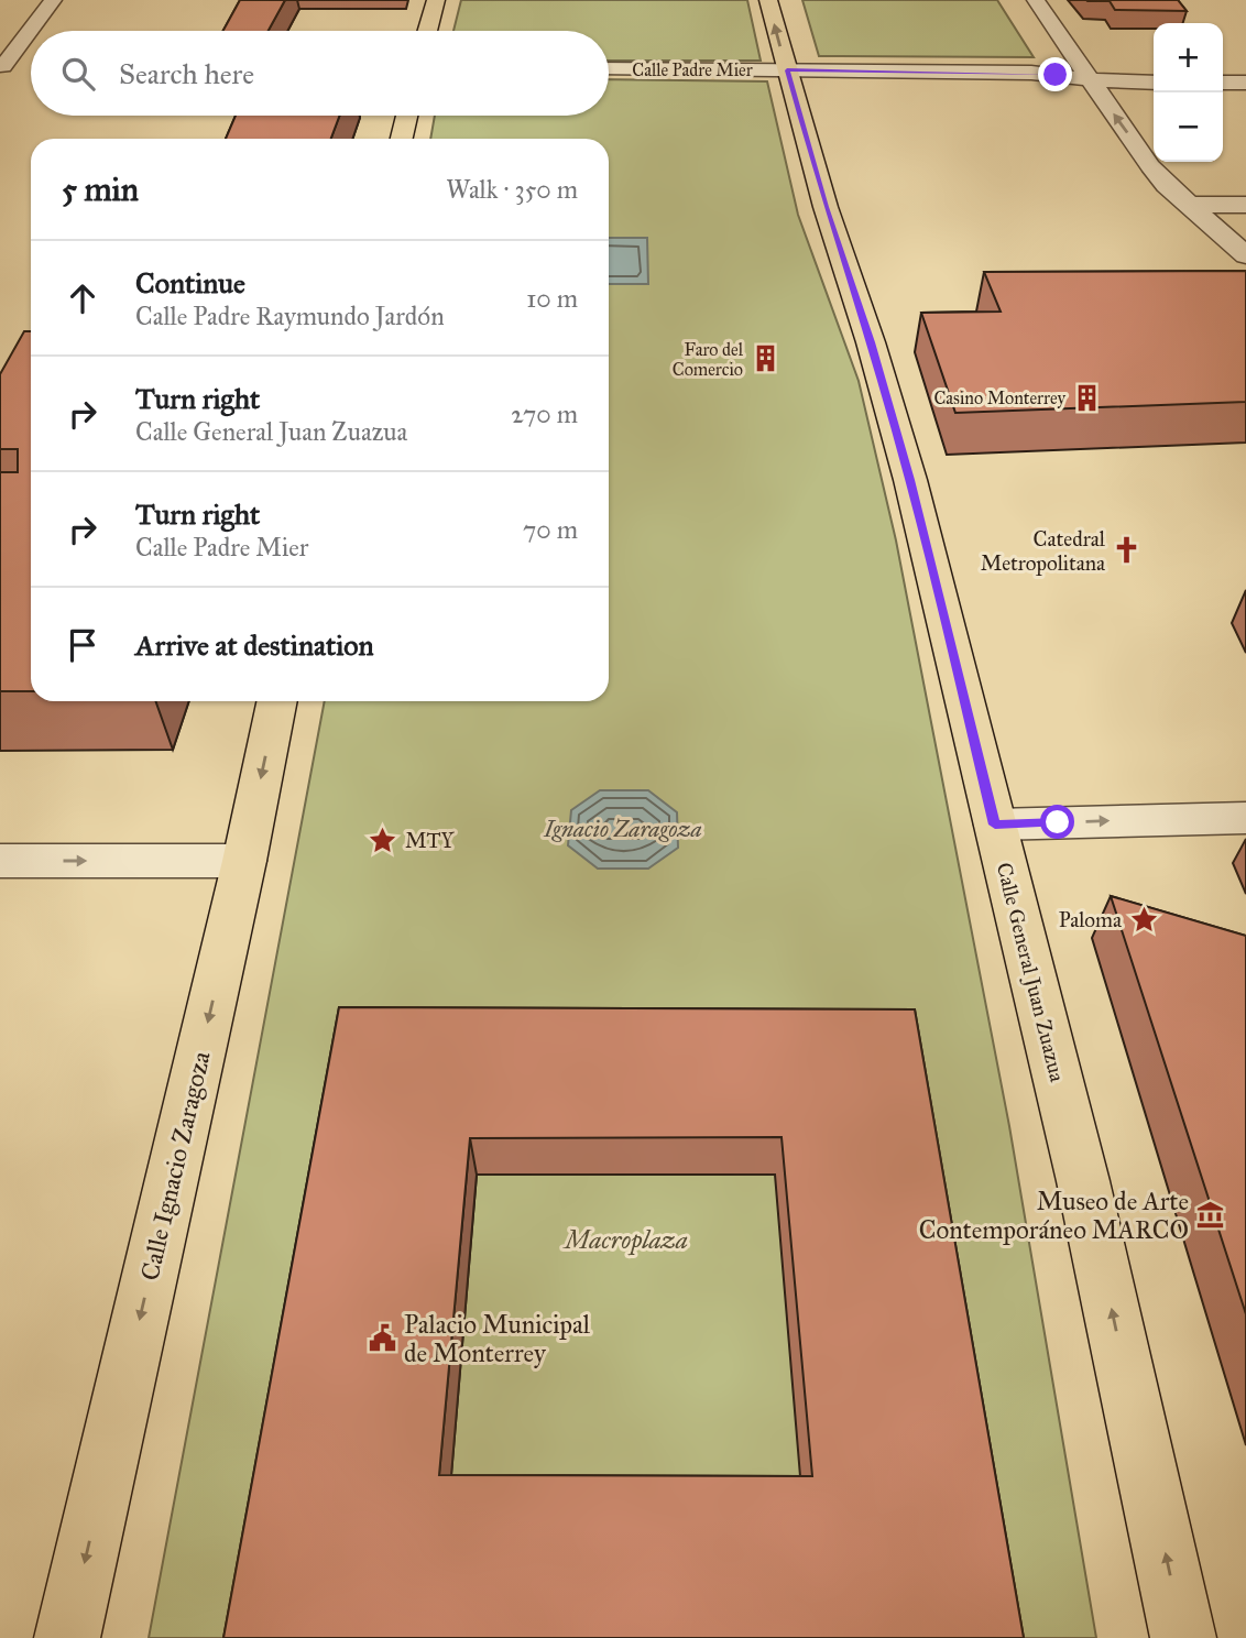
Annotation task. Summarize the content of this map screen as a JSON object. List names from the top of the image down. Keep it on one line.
{"streets":{"main road":["Calle General Juan Zuazua","Calle Ignacio Zaragoza"],"street":["Calle Padre Mier"]},"crossings":[["Calle Padre Mier","Calle General Juan Zuazua"]],"one_way":["Calle General Juan Zuazua","Calle Ignacio Zaragoza"],"water":["Ignacio Zaragoza"],"parks":["Macroplaza"],"places":{"building":["Faro del Comercio","Casino Monterrey"],"church":["Catedral Metropolitana"],"place":["MTY","Paloma"],"museum":["Museo de Arte Contemporáneo MARCO"],"public building":["Palacio Municipal de Monterrey"]},"page":{"map_buttons":["+","−"],"search":"Search here","heading":["5 min","Walk · 350 m"],"list":[["Continue","Calle Padre Raymundo Jardón","10 m"],["Turn right","Calle General Juan Zuazua","270 m"],["Turn right","Calle Padre Mier","70 m"],"Arrive at destination"]}}
